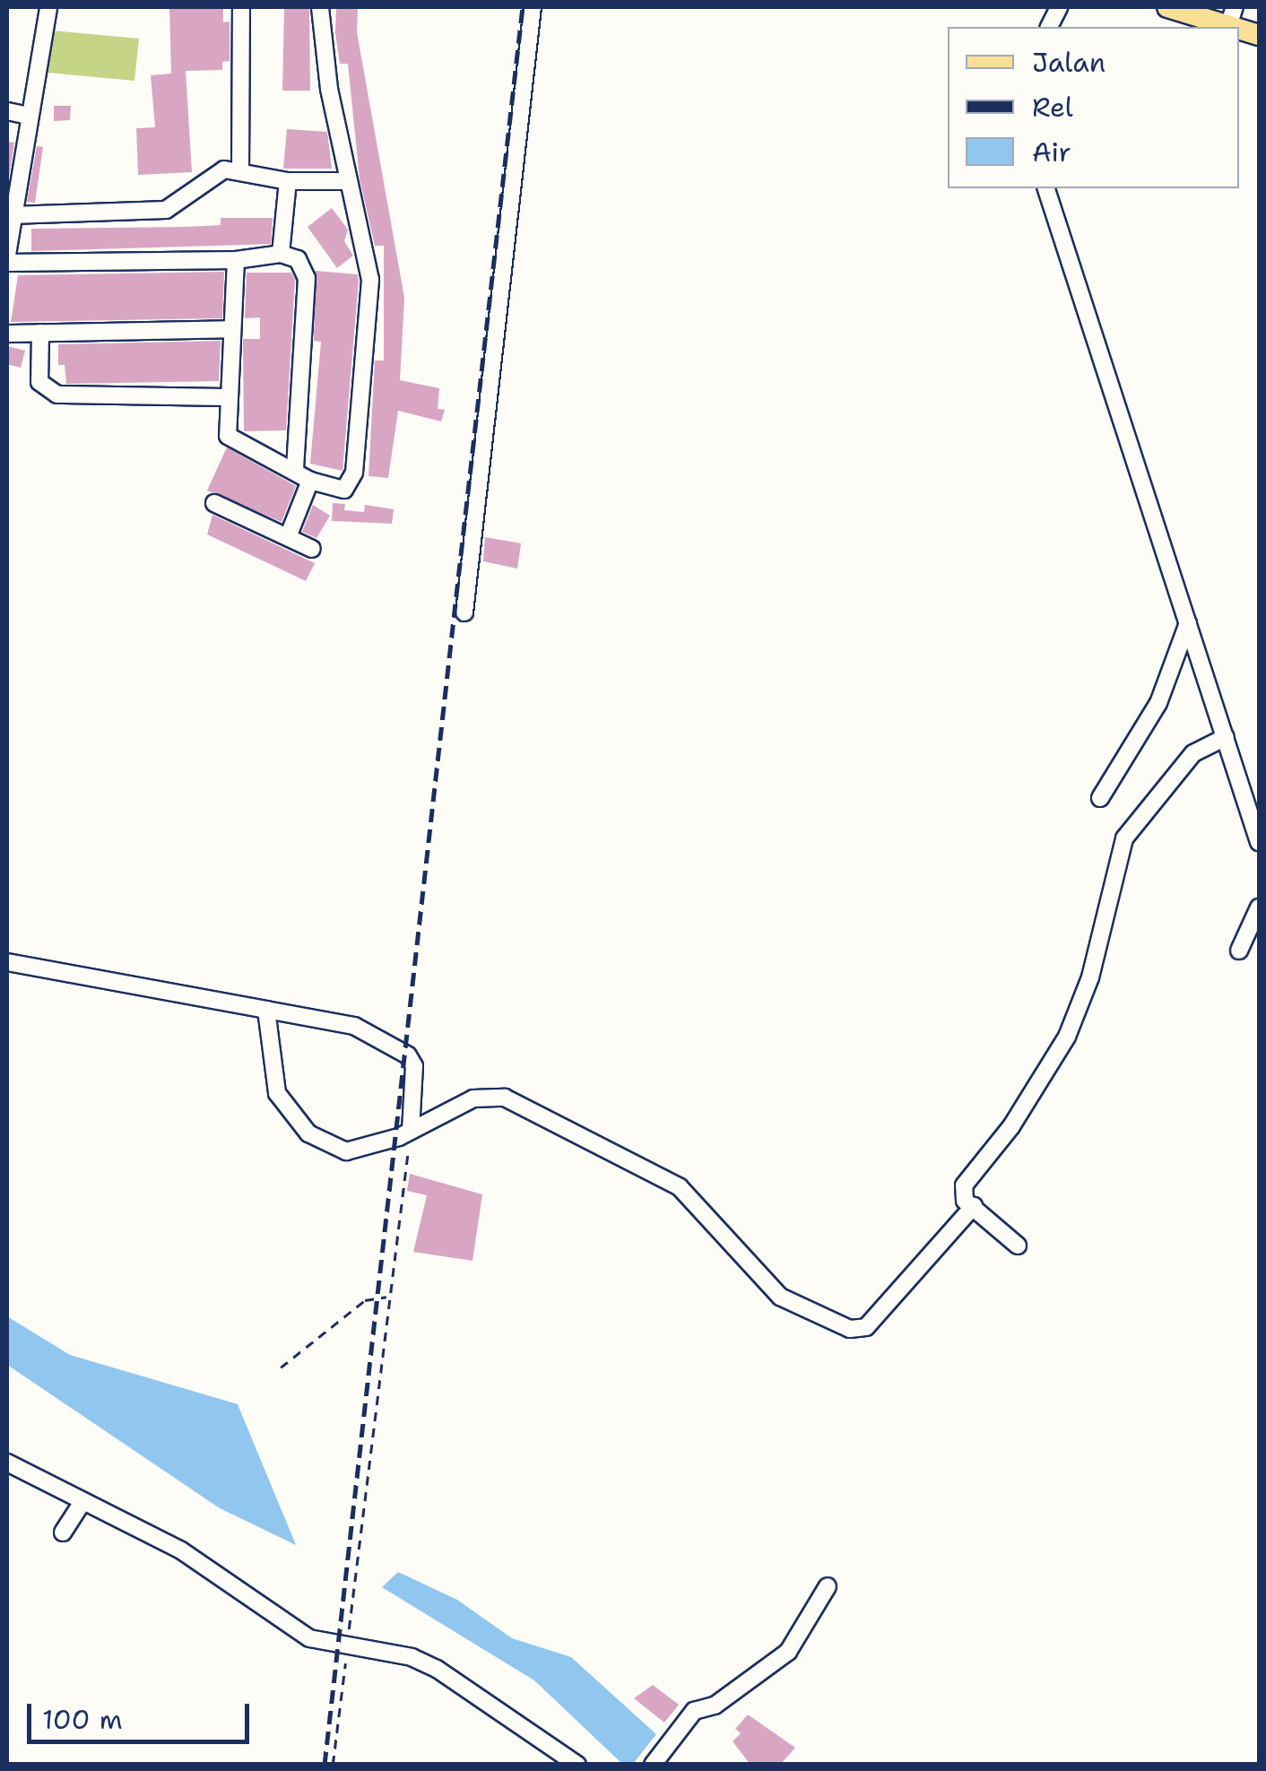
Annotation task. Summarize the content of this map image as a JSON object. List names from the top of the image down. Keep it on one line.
{"legend":["Jalan","Rel","Air"],"scale_bar":"100 m"}
